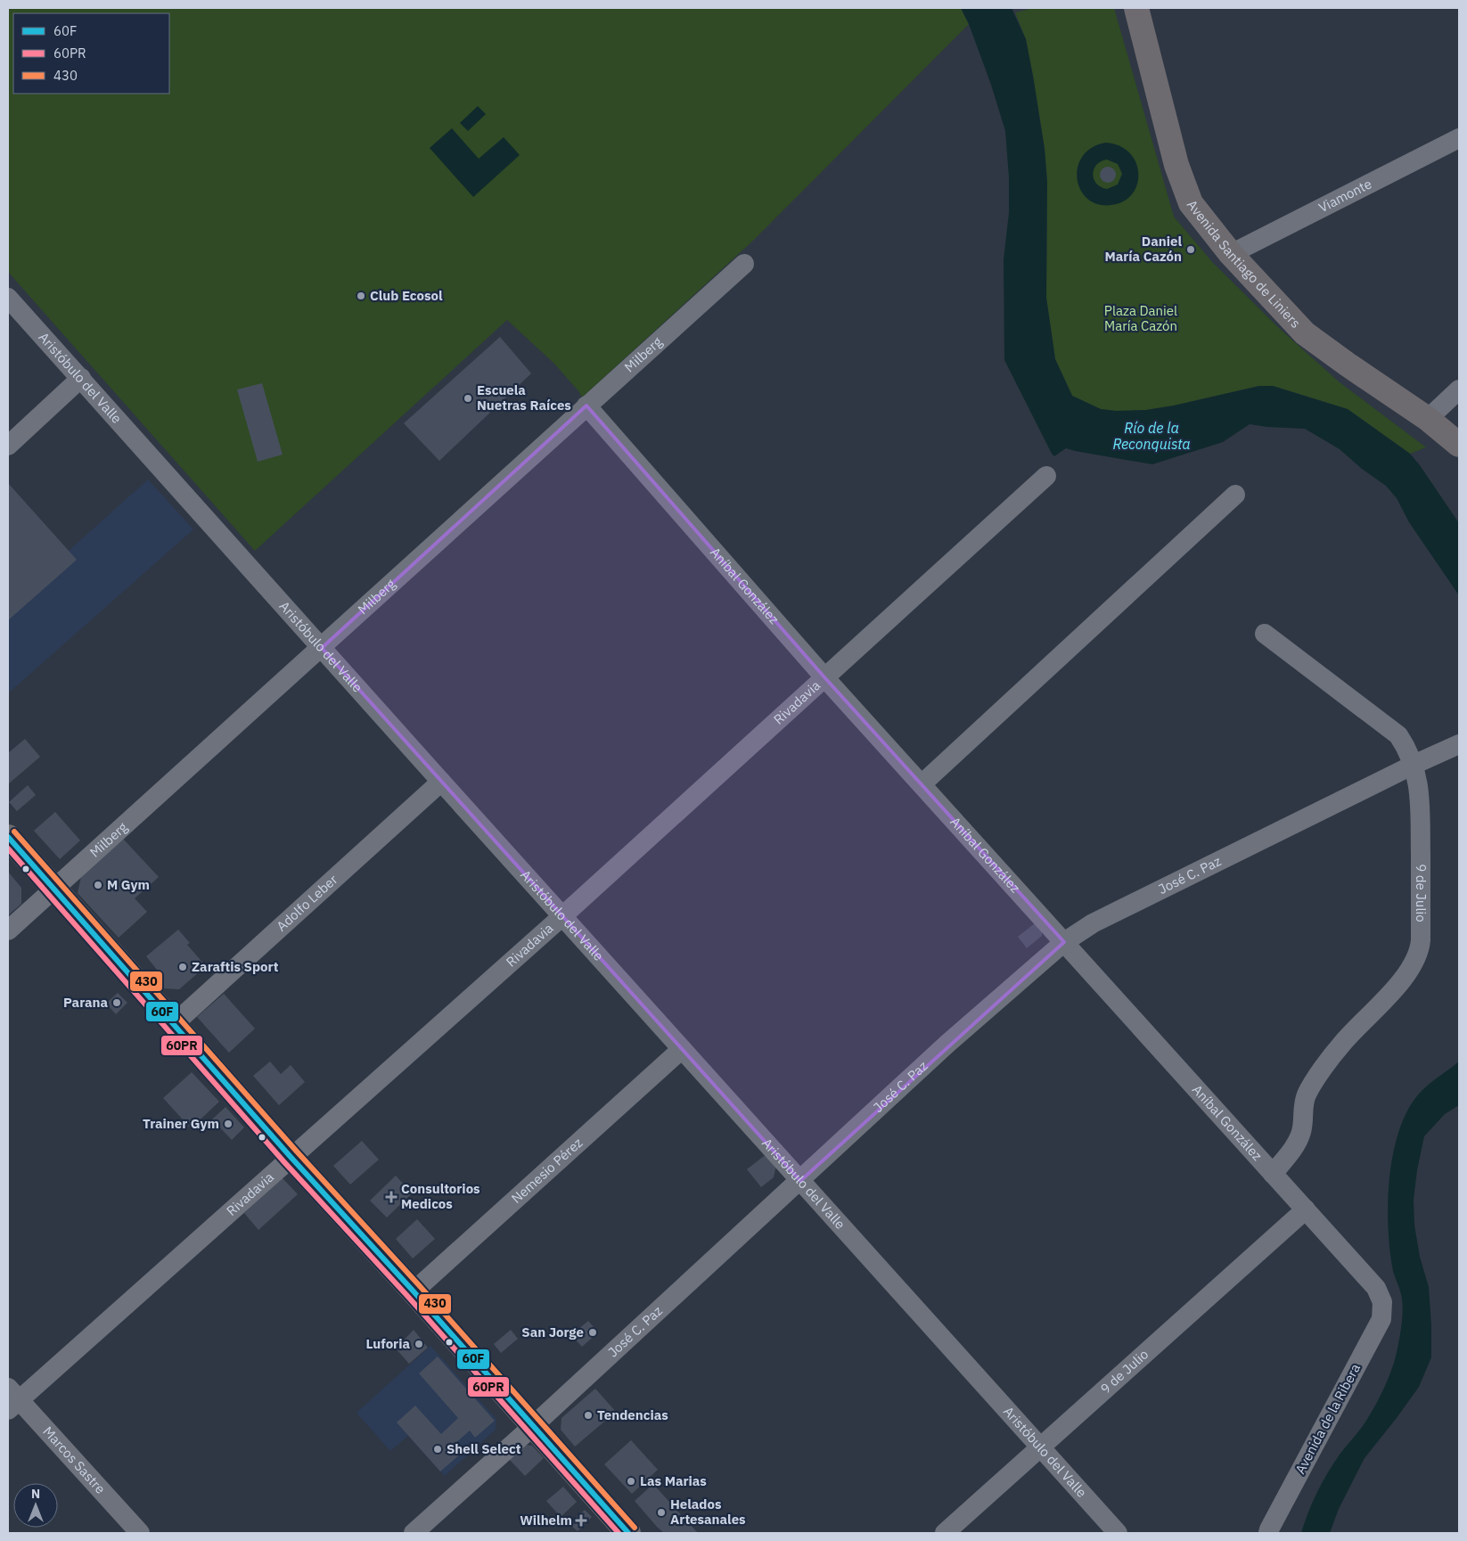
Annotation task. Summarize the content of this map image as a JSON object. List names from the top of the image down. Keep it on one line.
{"streets":{"main road":["Avenida Santiago de Liniers"],"street":["Viamonte","Milberg","Aristóbulo del Valle","Aníbal González","Rivadavia","José C. Paz","9 de Julio","Adolfo Leber","Nemesio Pérez","Avenida de la Ribera","Marcos Sastre"]},"crossings":[["Viamonte","Avenida Santiago de Liniers"],["Milberg","Aristóbulo del Valle"],["Milberg","Aníbal González"],["Aristóbulo del Valle","Rivadavia"],["Aristóbulo del Valle","José C. Paz"],["Aristóbulo del Valle","9 de Julio"],["Aristóbulo del Valle","Adolfo Leber"],["Aristóbulo del Valle","Nemesio Pérez"],["Aníbal González","Rivadavia"],["Aníbal González","José C. Paz"],["Aníbal González","9 de Julio"],["Aníbal González","Avenida de la Ribera"],["Rivadavia","Marcos Sastre"],["José C. Paz","9 de Julio"]],"water":["Río de la Reconquista"],"parks":["Plaza Daniel María Cazón"],"places":{"other":["Daniel María Cazón","Club Ecosol","Escuela Nuetras Raíces","M Gym","Zaraftis Sport","Parana","Trainer Gym","San Jorge","Luforia","Tendencias","Shell Select","Las Marias","Helados Artesanales"],"health":["Consultorios Medicos","Wilhelm"]},"lines":["transit line 430","transit line 60F","transit line 60PR"],"legend":["60F","60PR","430"],"north":"top"}
